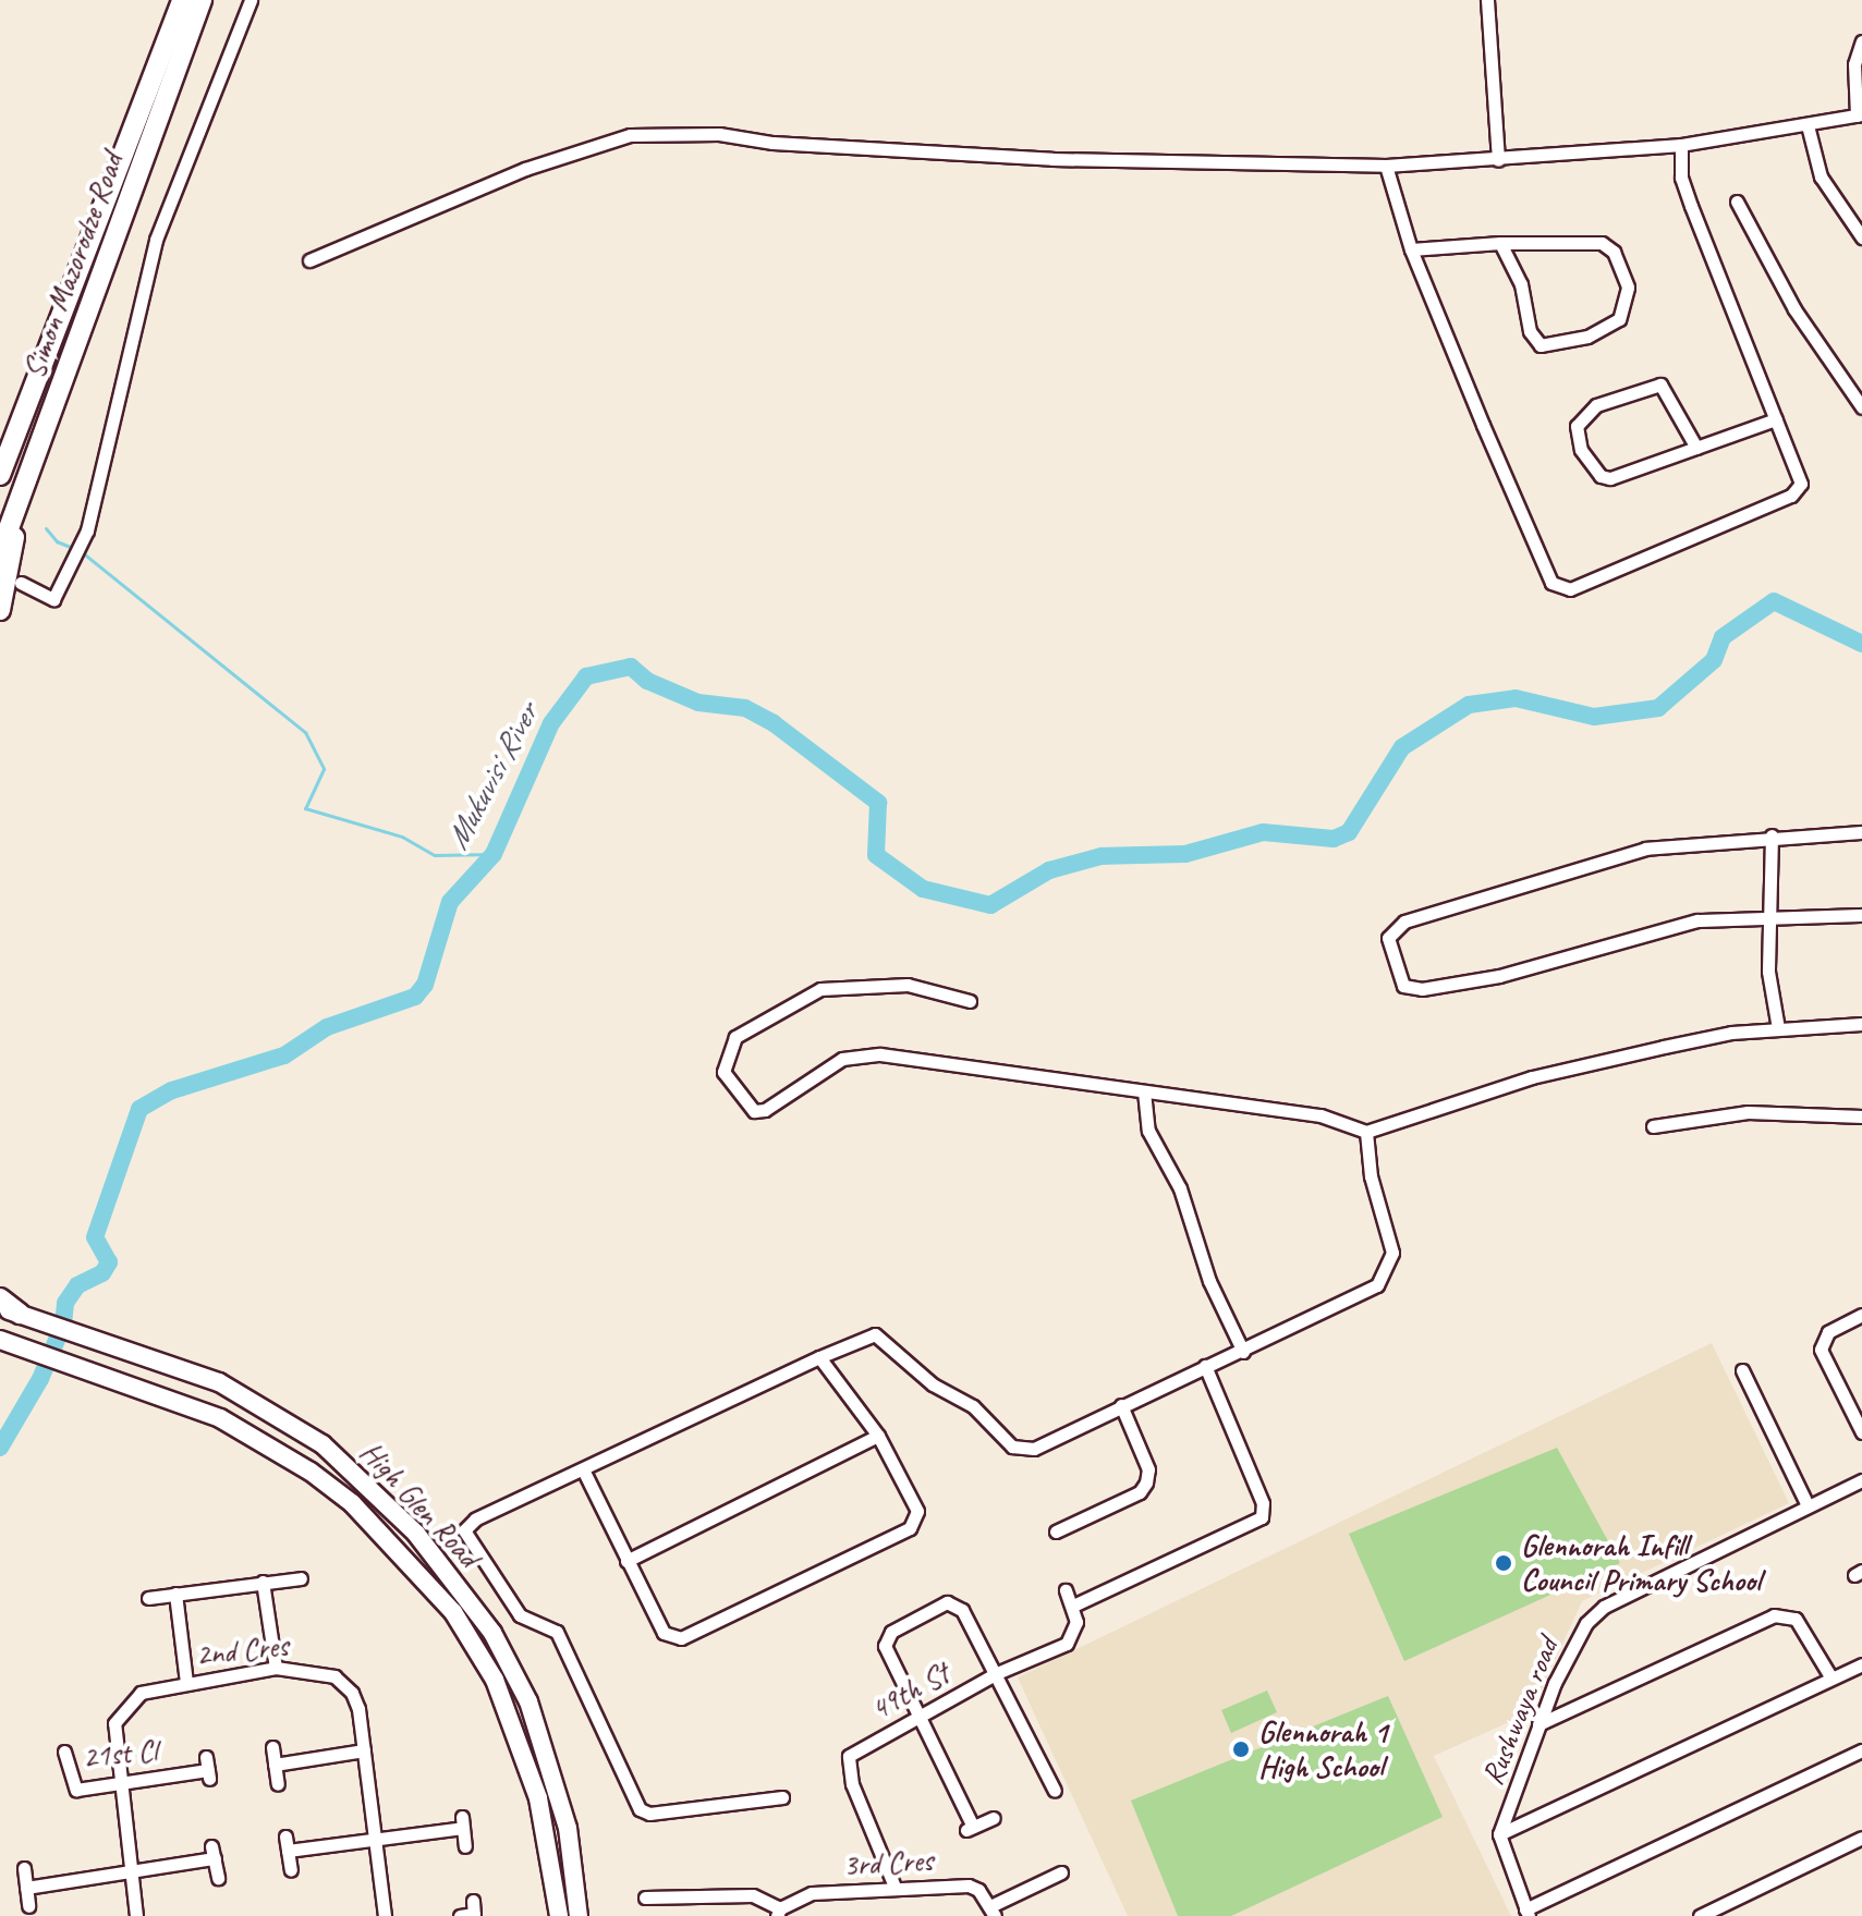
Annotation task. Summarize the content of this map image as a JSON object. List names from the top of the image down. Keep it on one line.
{"streets":{"highway":["Simon Mazorodze Road"],"main road":["High Glen Road"],"street":["2nd Cres","49th St","Rushwaya road","21st Cl","3rd Cres"]},"crossings":[["2nd Cres","21st Cl"],["49th St","3rd Cres"]],"water":["Mukuvisi River"],"places":["Glennorah Infill Council Primary School","Glennorah 1 High School"]}
